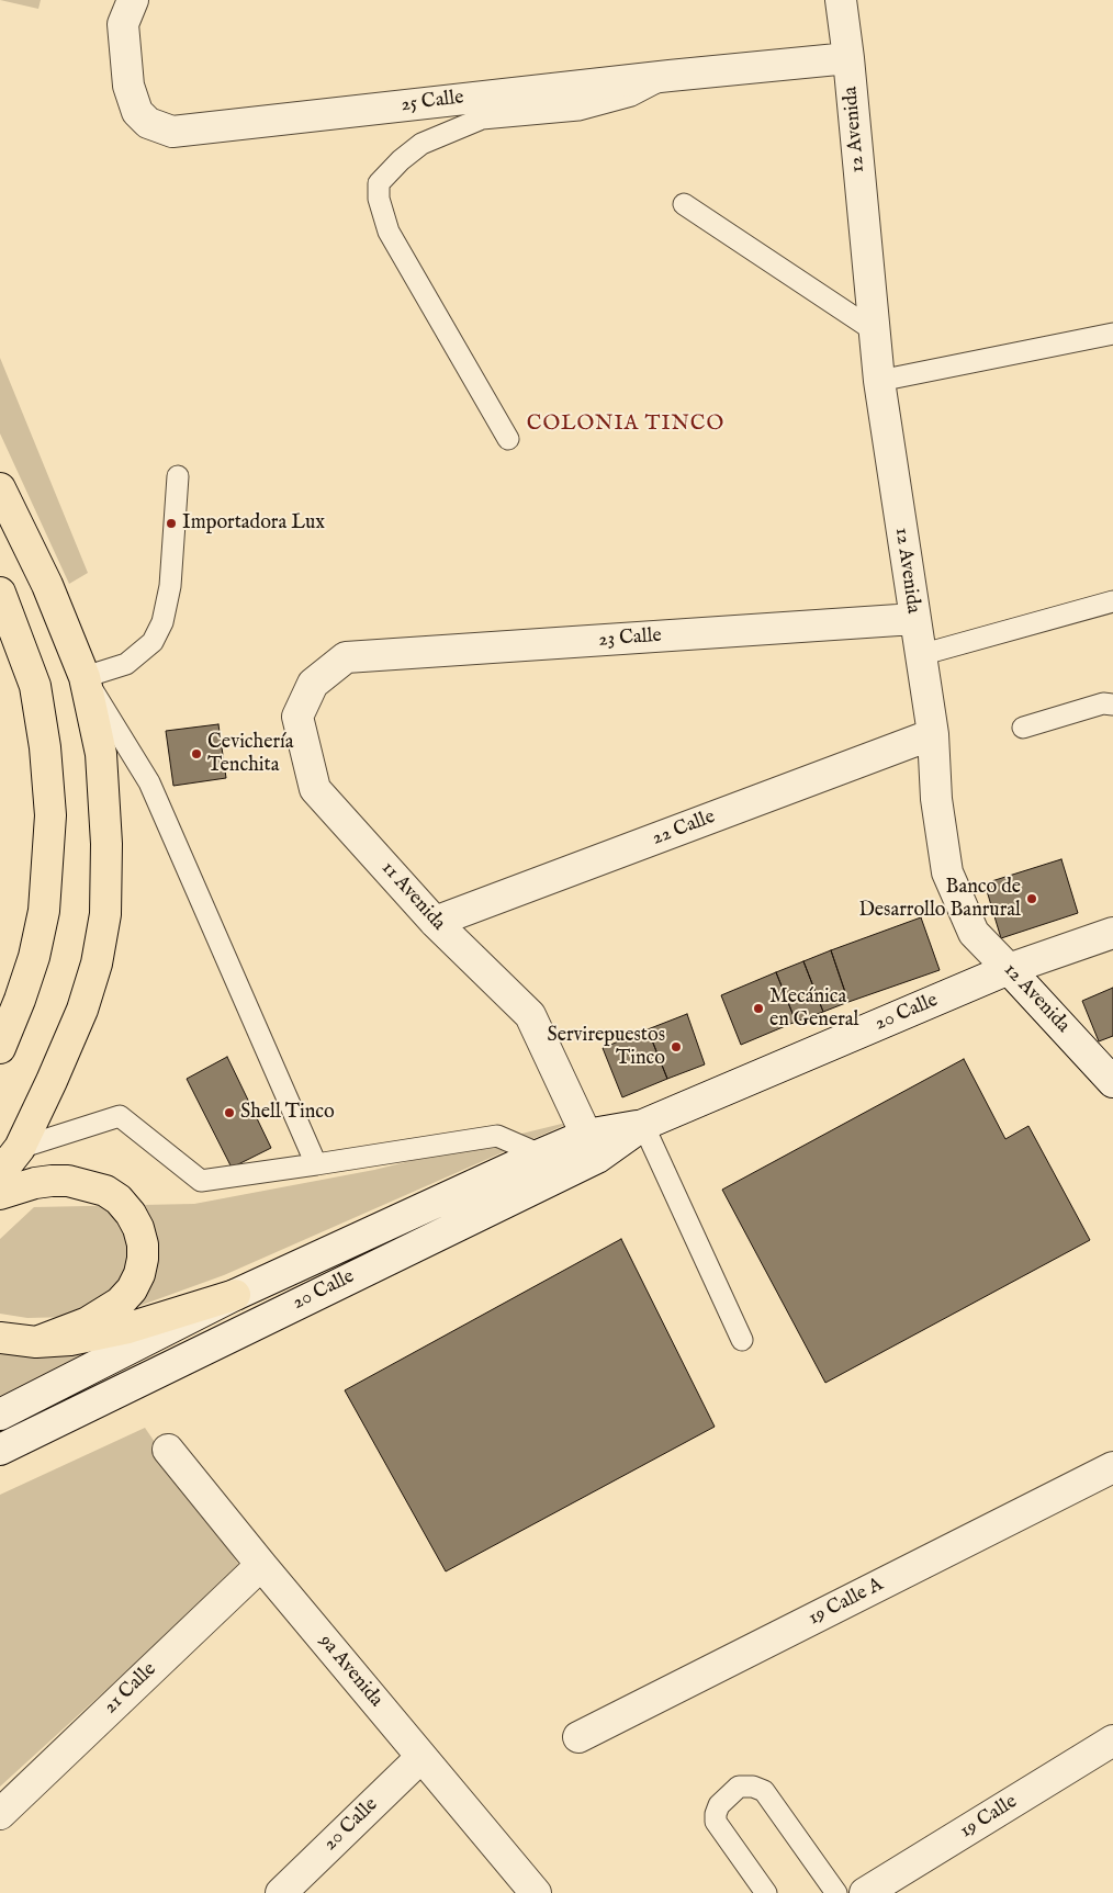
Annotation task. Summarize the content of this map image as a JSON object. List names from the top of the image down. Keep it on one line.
{"streets":{"street":["25 Calle","12 Avenida","23 Calle","22 Calle","11 Avenida","20 Calle","19 Calle A","9a Avenida","21 Calle","19 Calle"]},"crossings":[["25 Calle","12 Avenida"],["12 Avenida","23 Calle"],["12 Avenida","22 Calle"],["12 Avenida","20 Calle"],["23 Calle","11 Avenida"],["22 Calle","11 Avenida"],["11 Avenida","20 Calle"],["20 Calle","9a Avenida"],["9a Avenida","21 Calle"]],"districts":["COLONIA TINCO"],"places":["Importadora Lux","Cevichería Tenchita","Banco de Desarrollo Banrural","Mecánica en General","Servirepuestos Tinco","Shell Tinco"]}
